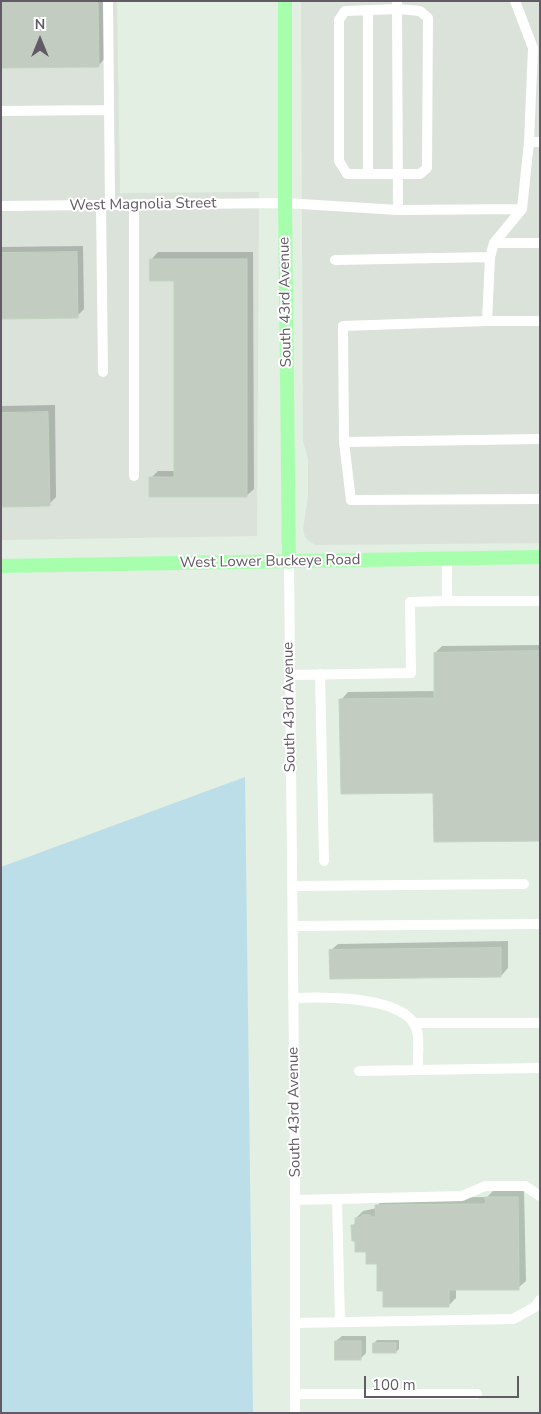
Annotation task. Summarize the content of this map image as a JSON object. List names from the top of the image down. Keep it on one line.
{"streets":{"main road":["South 43rd Avenue","West Lower Buckeye Road"],"street":["West Magnolia Street"]},"crossings":[["West Magnolia Street","South 43rd Avenue"],["South 43rd Avenue","West Lower Buckeye Road"]],"scale_bar":"100 m","north":"top"}
